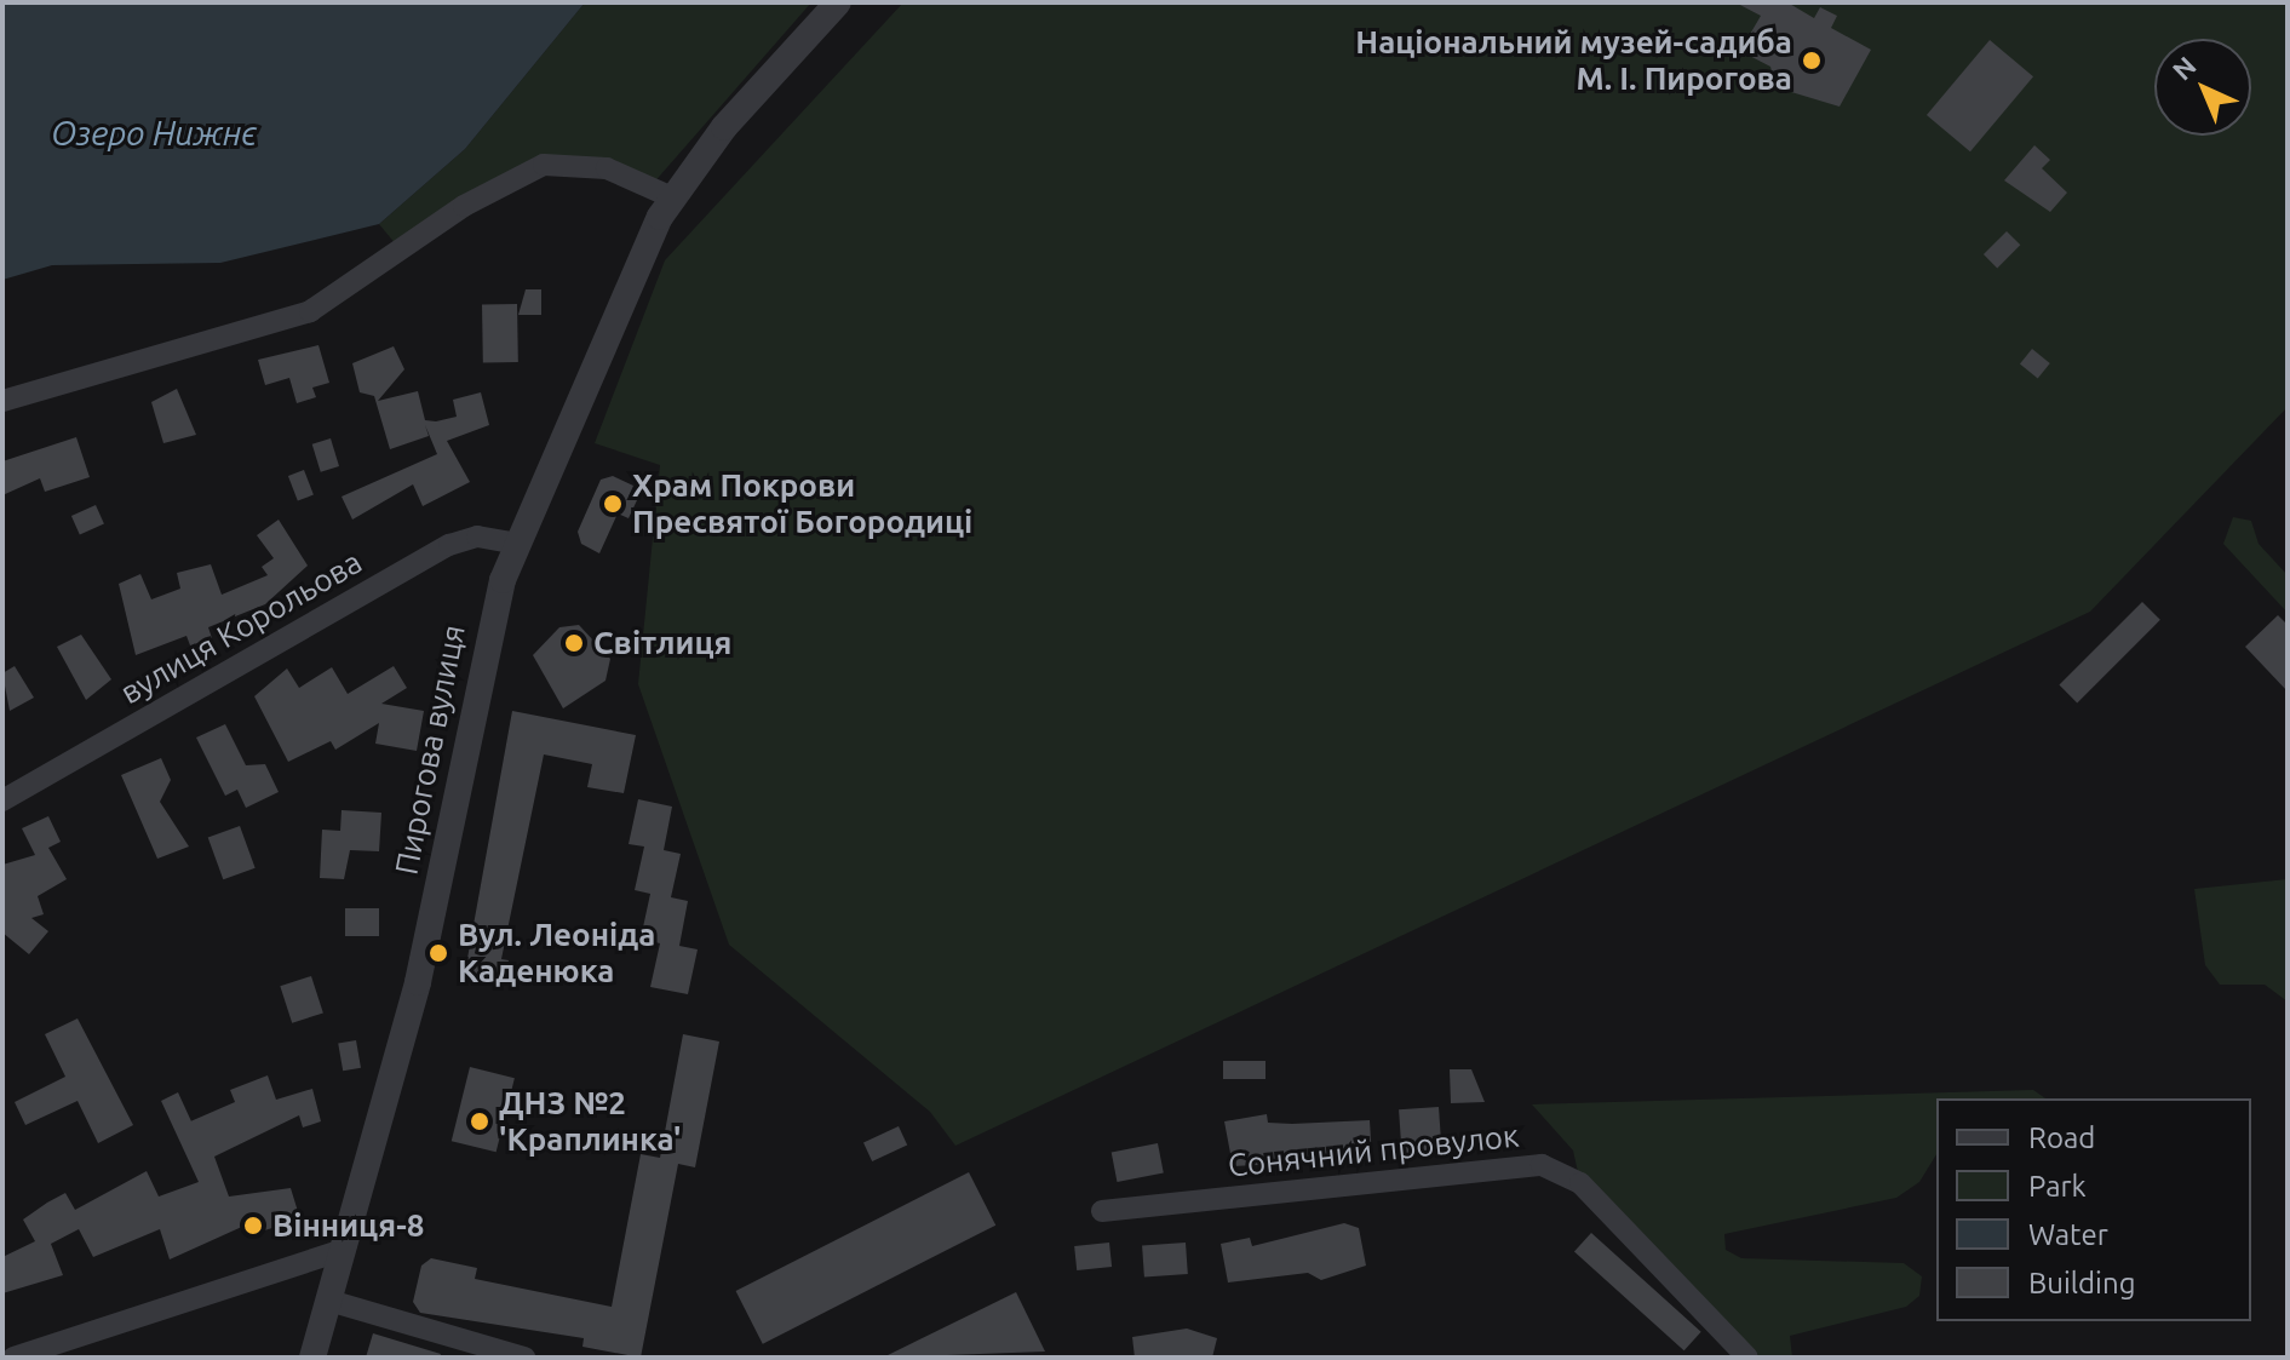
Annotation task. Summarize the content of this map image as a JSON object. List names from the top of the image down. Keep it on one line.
{"streets":{"street":["вулиця Корольова","Пирогова вулиця","Сонячний провулок"]},"crossings":[["вулиця Корольова","Пирогова вулиця"]],"water":["Озеро Нижнє"],"places":["Національний музей-садиба М. І. Пирогова","Храм Покрови Пресвятої Богородиці","Світлиця","Вул. Леоніда Каденюка","ДНЗ №2 'Краплинка'","Вінниця-8"],"legend":["Road","Park","Water","Building"],"north":"top left"}
